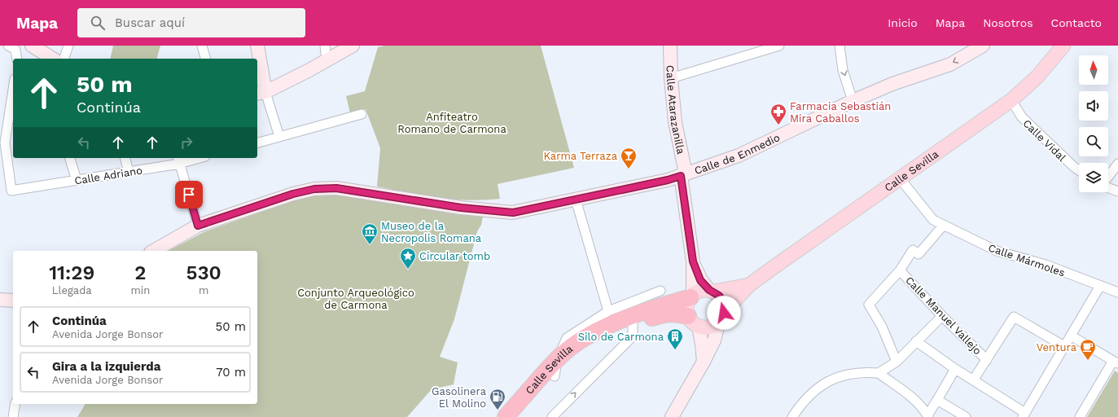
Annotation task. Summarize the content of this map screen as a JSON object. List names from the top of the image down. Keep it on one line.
{"streets":{"highway":["Calle Sevilla"],"street":["Calle Atarazanilla","Calle Vidal","Calle de Enmedio","Calle Adriano","Calle Mármoles","Calle Manuel Vallejo"]},"crossings":[["Calle Atarazanilla","Calle de Enmedio"],["Calle Vidal","Calle Sevilla"],["Calle Sevilla","Calle Mármoles"]],"parks":["Anfiteatro Romano de Carmona","Conjunto Arqueológico de Carmona"],"places":{"pharmacy":["Farmacia Sebastián Mira Caballos"],"bar":["Karma Terraza"],"museum":["Museo de la Necropolis Romana"],"place":["Circular tomb"],"building":["Silo de Carmona"],"cafe":["Ventura"],"fuel station":["Gasolinera El Molino"]},"north":"top","page":{"header":"Mapa","search":"Buscar aquí","nav":["Inicio","Mapa","Nosotros","Contacto"],"turn":["50 m","Continúa"],"eta":["11:29","Llegada","2","min","530","m"],"list":[{"name":"Continúa","note":"Avenida Jorge Bonsor","value":"50 m"},{"name":"Gira a la izquierda","note":"Avenida Jorge Bonsor","value":"70 m"}]}}
